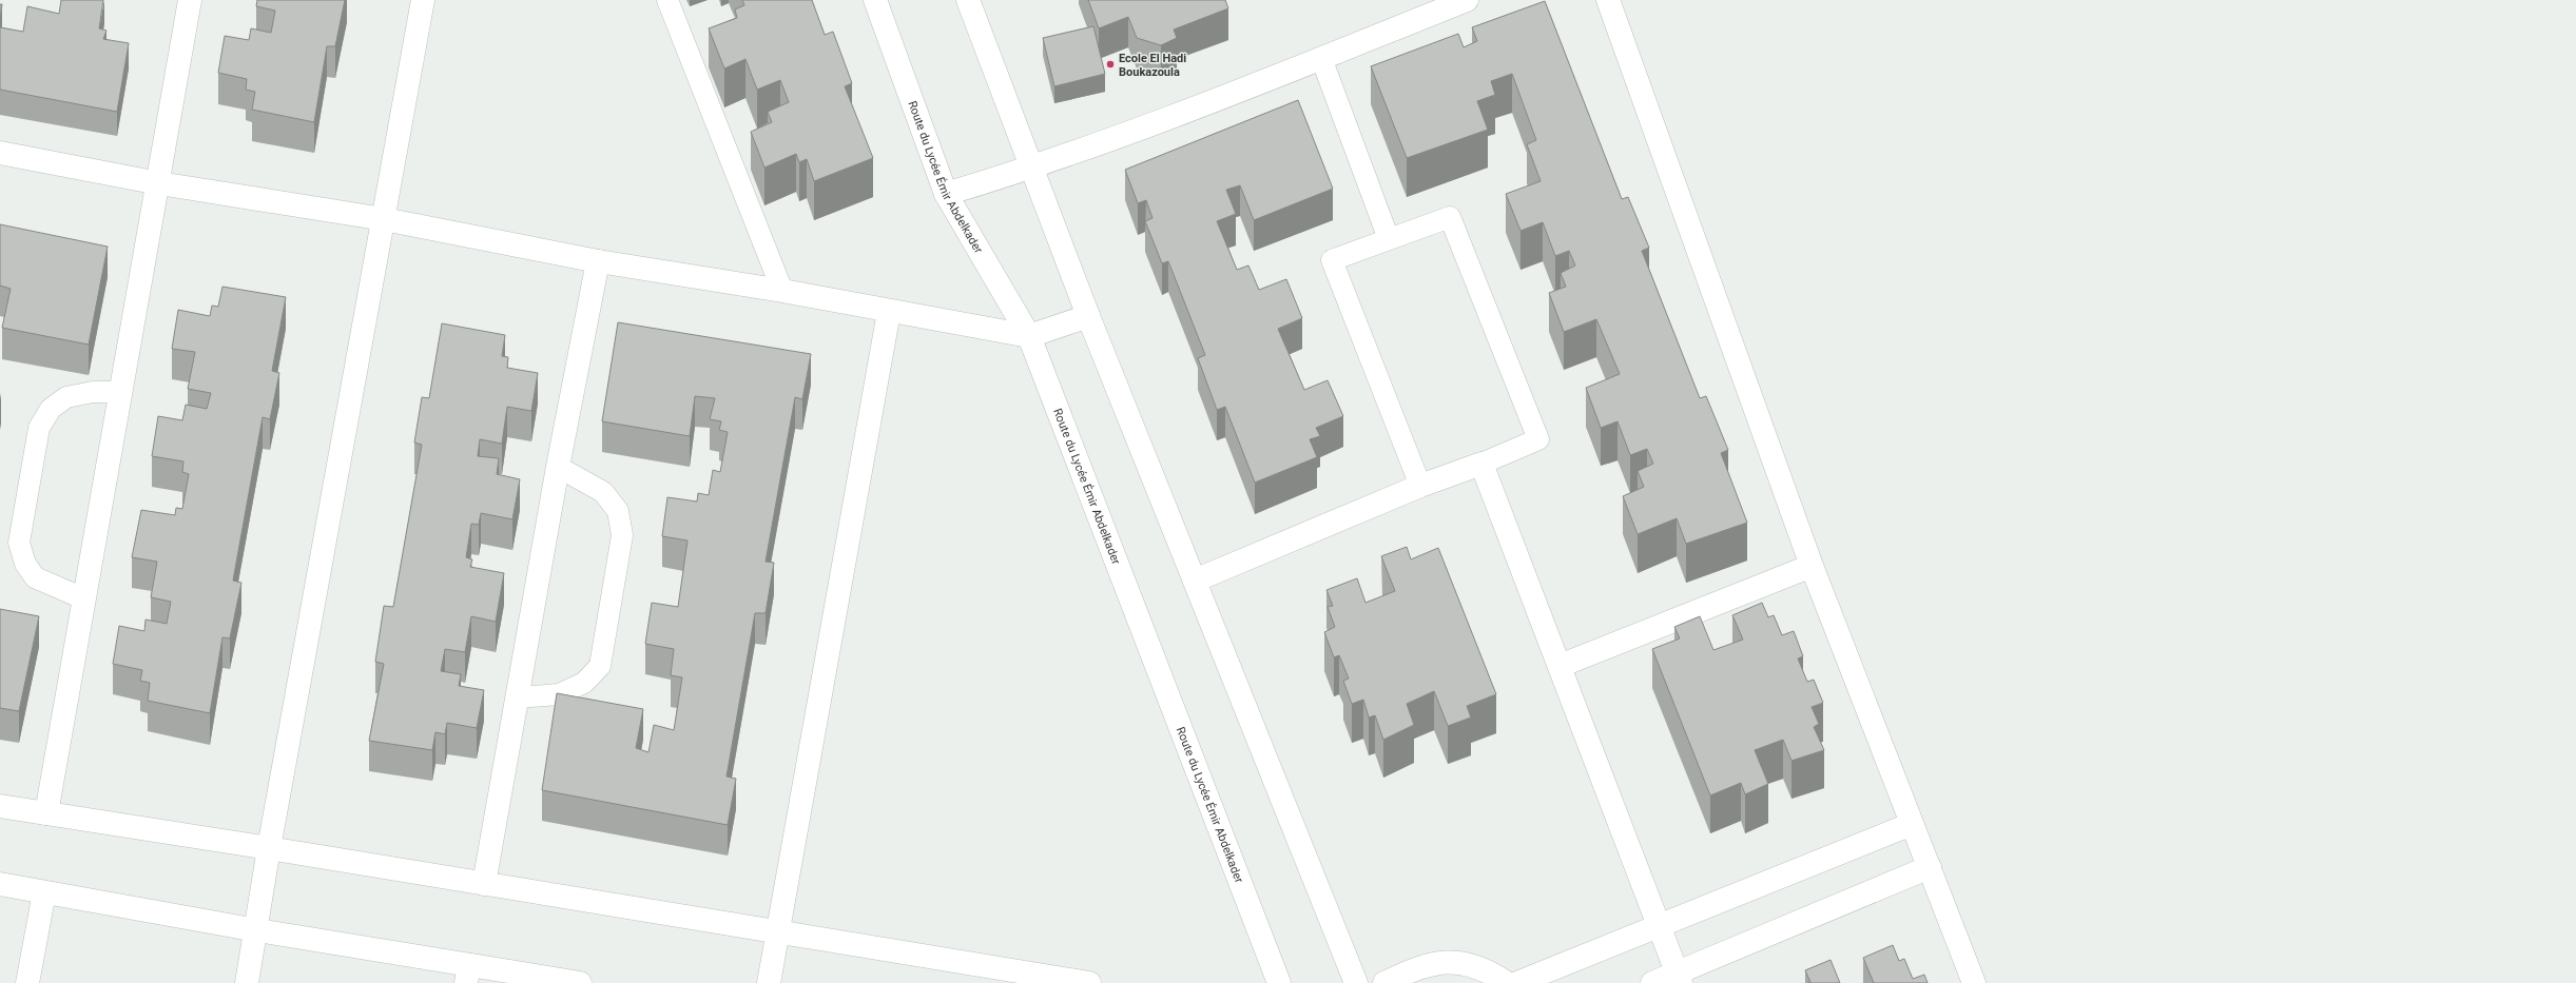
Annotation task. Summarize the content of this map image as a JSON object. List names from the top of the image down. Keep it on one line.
{"streets":{"street":["Route du Lycée Émir Abdelkader"]},"places":["Ecole El Hadi Boukazoula"]}
